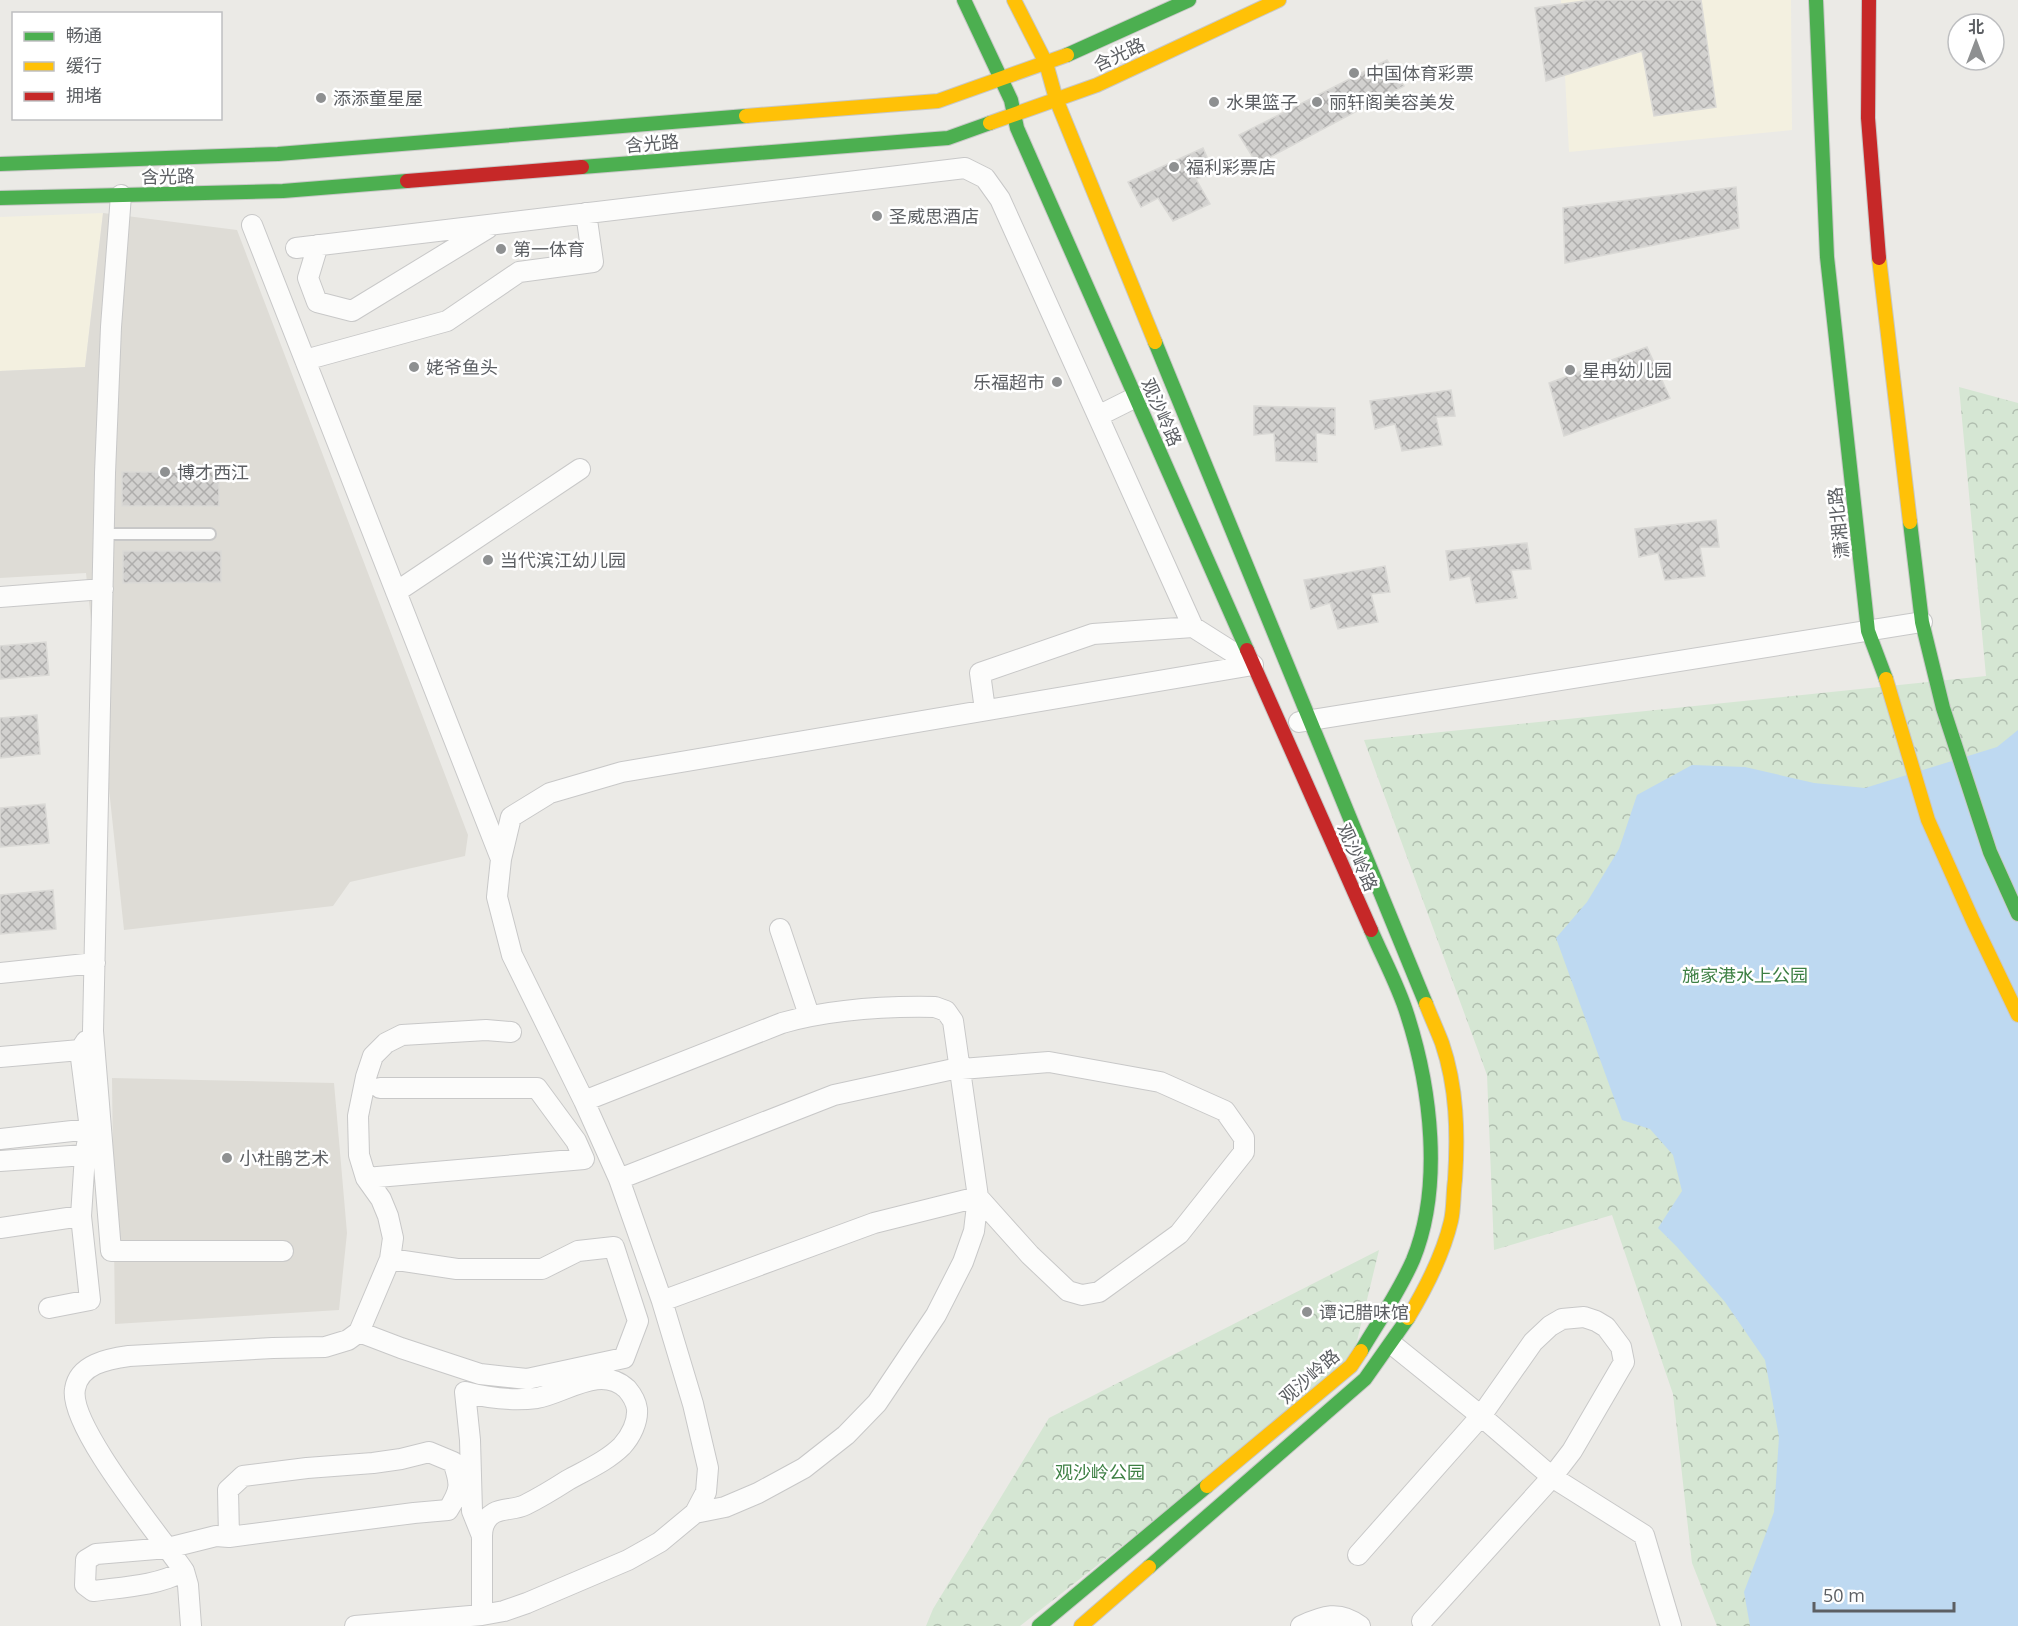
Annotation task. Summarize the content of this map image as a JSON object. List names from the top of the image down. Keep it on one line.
{"streets":{"main road":["含光路","观沙岭路","潇湘北路"]},"crossings":[["含光路","观沙岭路"]],"parks":["施家港水上公园","观沙岭公园"],"places":["中国体育彩票","添添童星屋","水果篮子","丽轩阁美容美发","福利彩票店","圣威思酒店","第一体育","姥爷鱼头","星冉幼儿园","乐福超市","博才西江","当代滨江幼儿园","小杜鹃艺术","谭记腊味馆"],"legend":["畅通","缓行","拥堵"],"scale_bar":"50 m","north":"top"}
